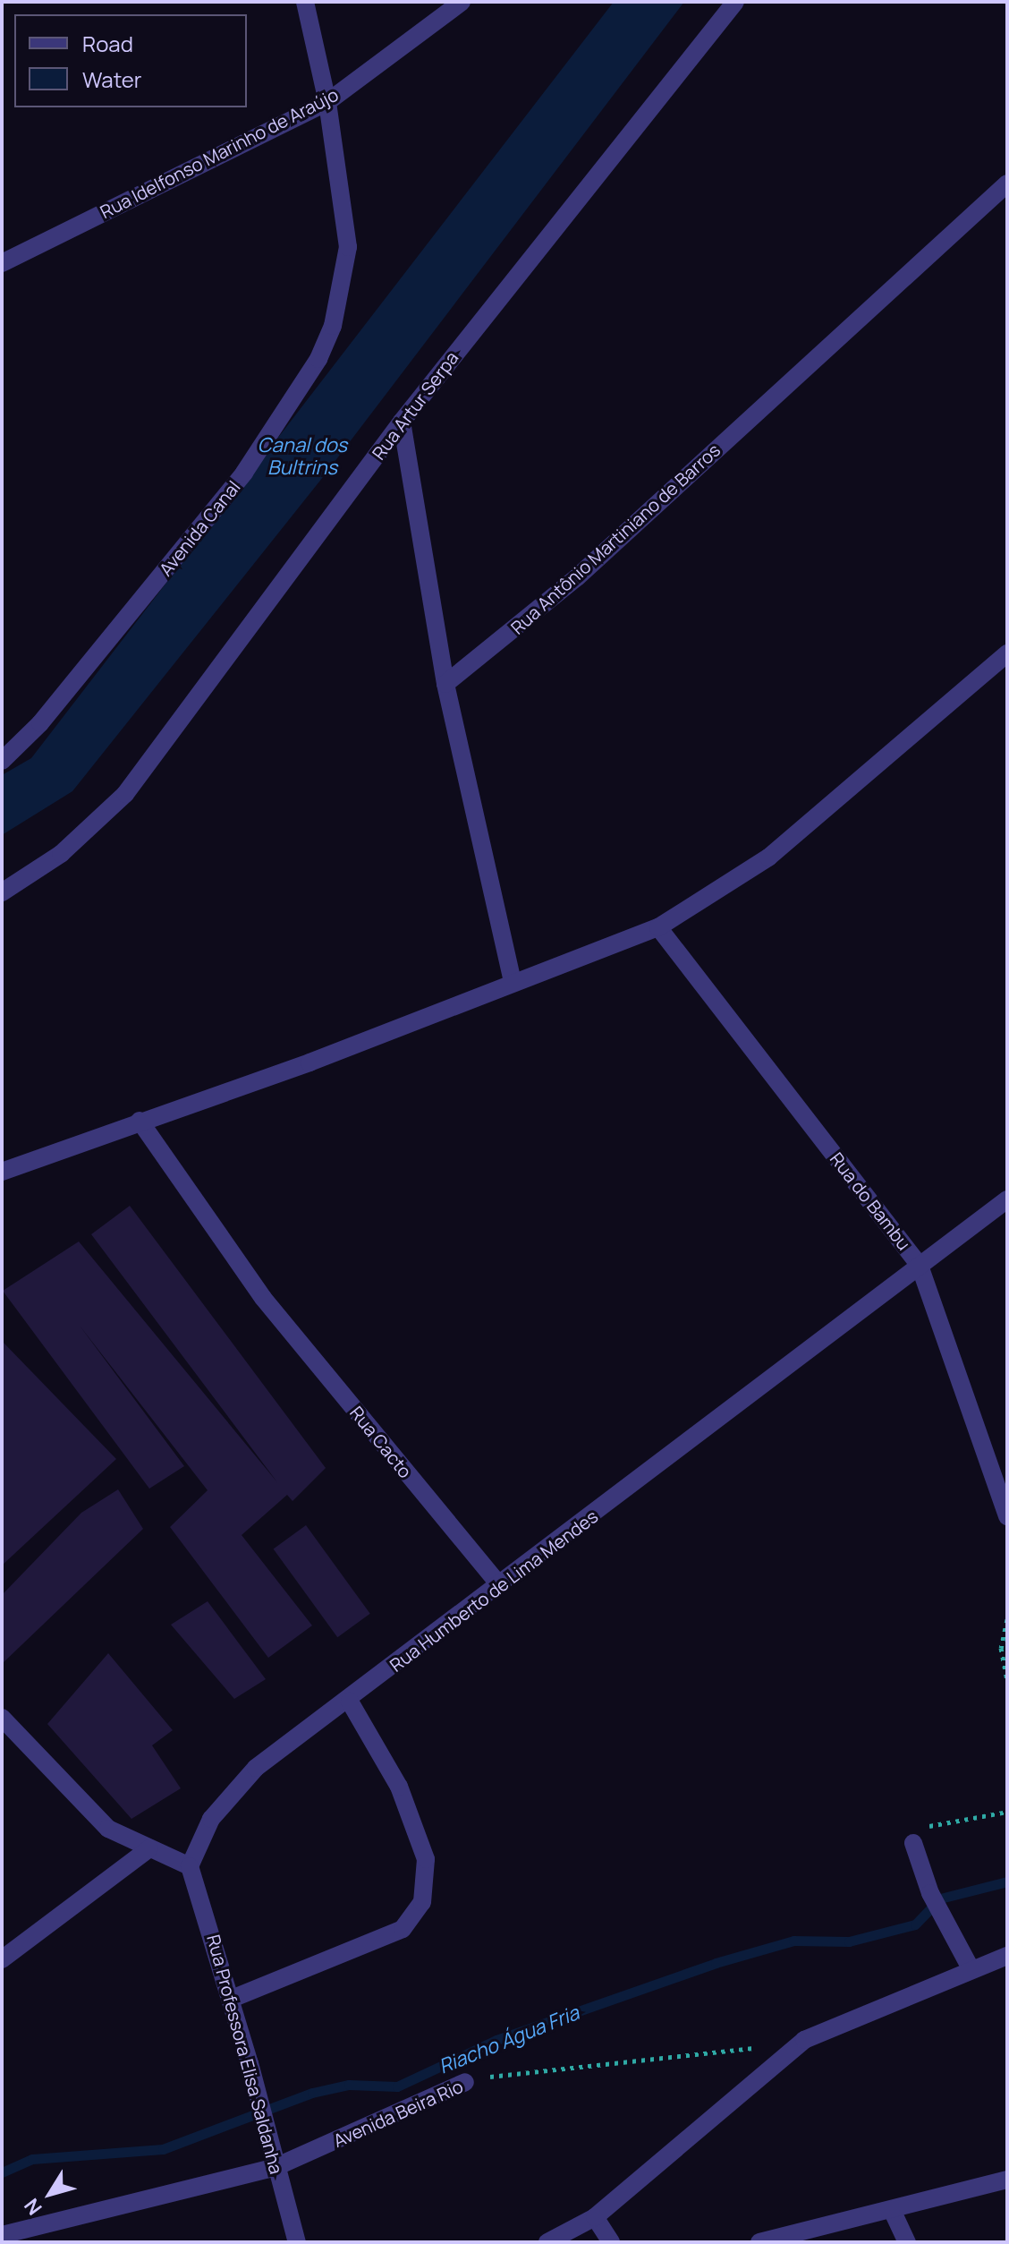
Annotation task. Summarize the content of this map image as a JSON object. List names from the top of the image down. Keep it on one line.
{"streets":{"street":["Rua Idelfonso Marinho de Araújo","Rua Artur Serpa","Avenida Canal","Rua Antônio Martiniano de Barros","Rua do Bambu","Rua Cacto","Rua Humberto de Lima Mendes","Rua Professora Elisa Saldanha","Avenida Beira Rio"]},"crossings":[["Rua Idelfonso Marinho de Araújo","Avenida Canal"],["Rua do Bambu","Rua Humberto de Lima Mendes"],["Rua Cacto","Rua Humberto de Lima Mendes"],["Rua Humberto de Lima Mendes","Rua Professora Elisa Saldanha"],["Rua Professora Elisa Saldanha","Avenida Beira Rio"]],"water":["Canal dos Bultrins","Riacho Água Fria"],"legend":["Road","Water"],"north":"bottom left"}
